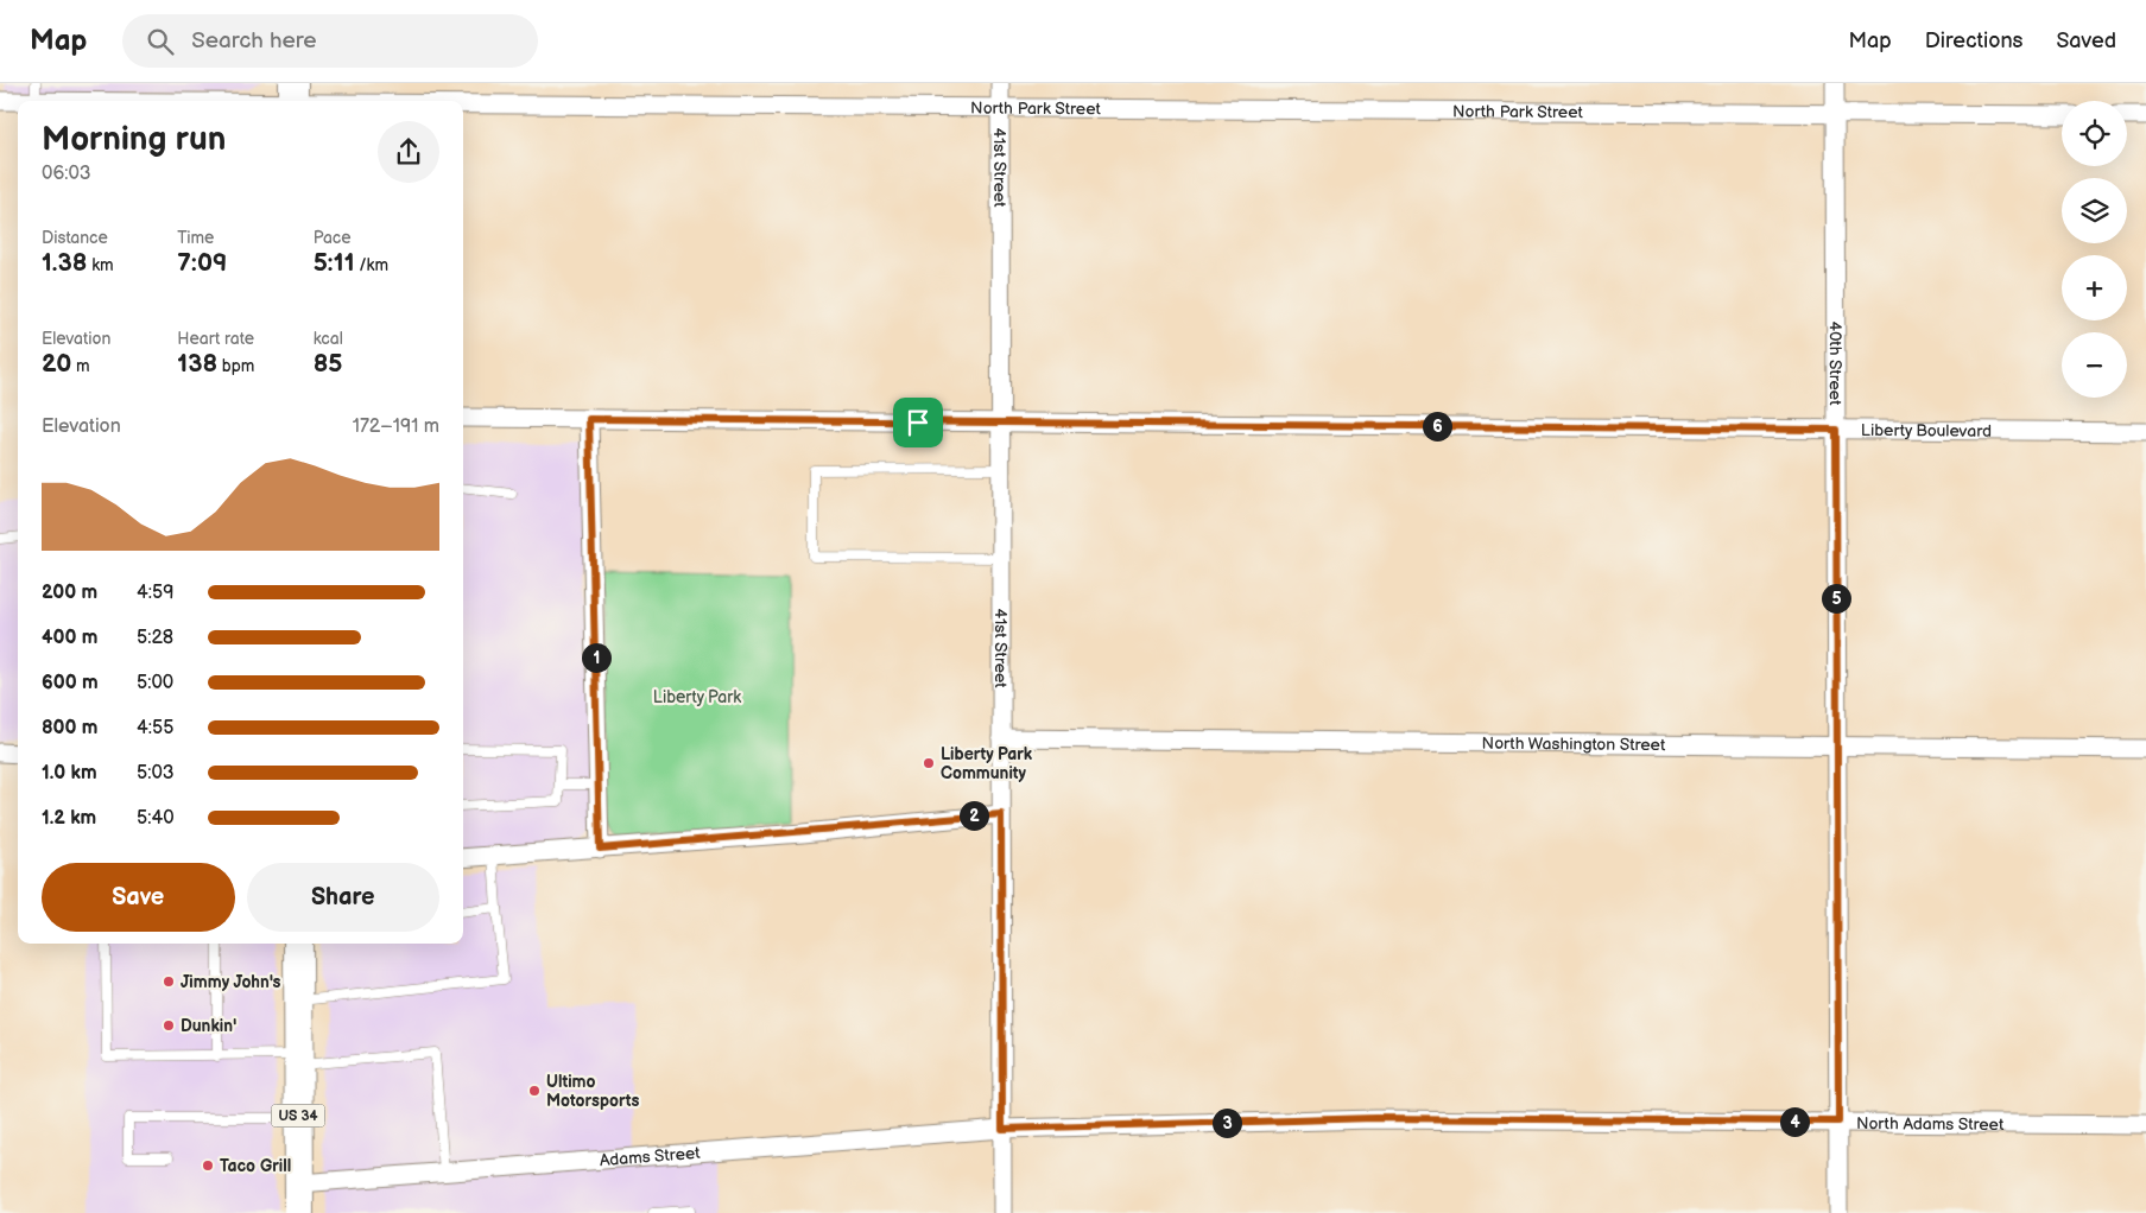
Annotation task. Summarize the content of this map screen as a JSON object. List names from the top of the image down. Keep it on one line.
{"streets":{"main road":["US 34"],"street":["North Park Street","41st Street","40th Street","Liberty Boulevard","North Washington Street","North Adams Street","Adams Street"]},"crossings":[["North Park Street","41st Street"],["North Park Street","40th Street"],["41st Street","Liberty Boulevard"],["41st Street","North Washington Street"],["41st Street","North Adams Street"],["41st Street","Adams Street"],["40th Street","Liberty Boulevard"],["40th Street","North Washington Street"],["40th Street","North Adams Street"],["US 34","Adams Street"],["North Adams Street","Adams Street"]],"parks":["Liberty Park"],"places":["Liberty Park Community","Jimmy John's","Dunkin'","Ultimo Motorsports","Taco Grill"],"page":{"header":"Map","search":"Search here","nav":["Map","Directions","Saved"],"map_buttons":["+","−"],"heading":["Morning run","06:03"],"stats":[["Distance","1.38 km"],["Time","7:09"],["Pace","5:11 /km"],["Elevation","20 m"],["Heart rate","138 bpm"],["kcal","85"]],"chart":["Elevation","172–191 m"],"pins":["6","5","1","2","4","3"],"list":[{"name":"200 m","note":"4:59"},{"name":"400 m","note":"5:28"},{"name":"600 m","note":"5:00"},{"name":"800 m","note":"4:55"},{"name":"1.0 km","note":"5:03"},{"name":"1.2 km","note":"5:40"}],"buttons":["Save","Share"]}}
